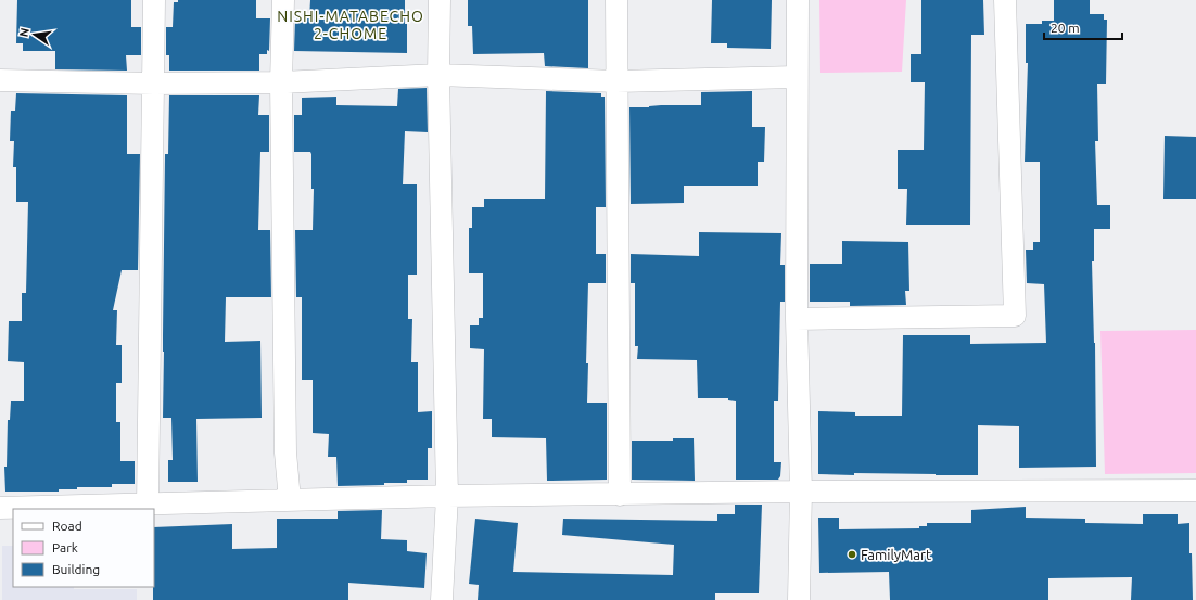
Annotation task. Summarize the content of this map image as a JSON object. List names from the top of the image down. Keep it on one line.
{"districts":["NISHI-MATABECHO 2-CHOME"],"places":["FamilyMart"],"legend":["Road","Park","Building"],"scale_bar":"20 m","north":"left"}
